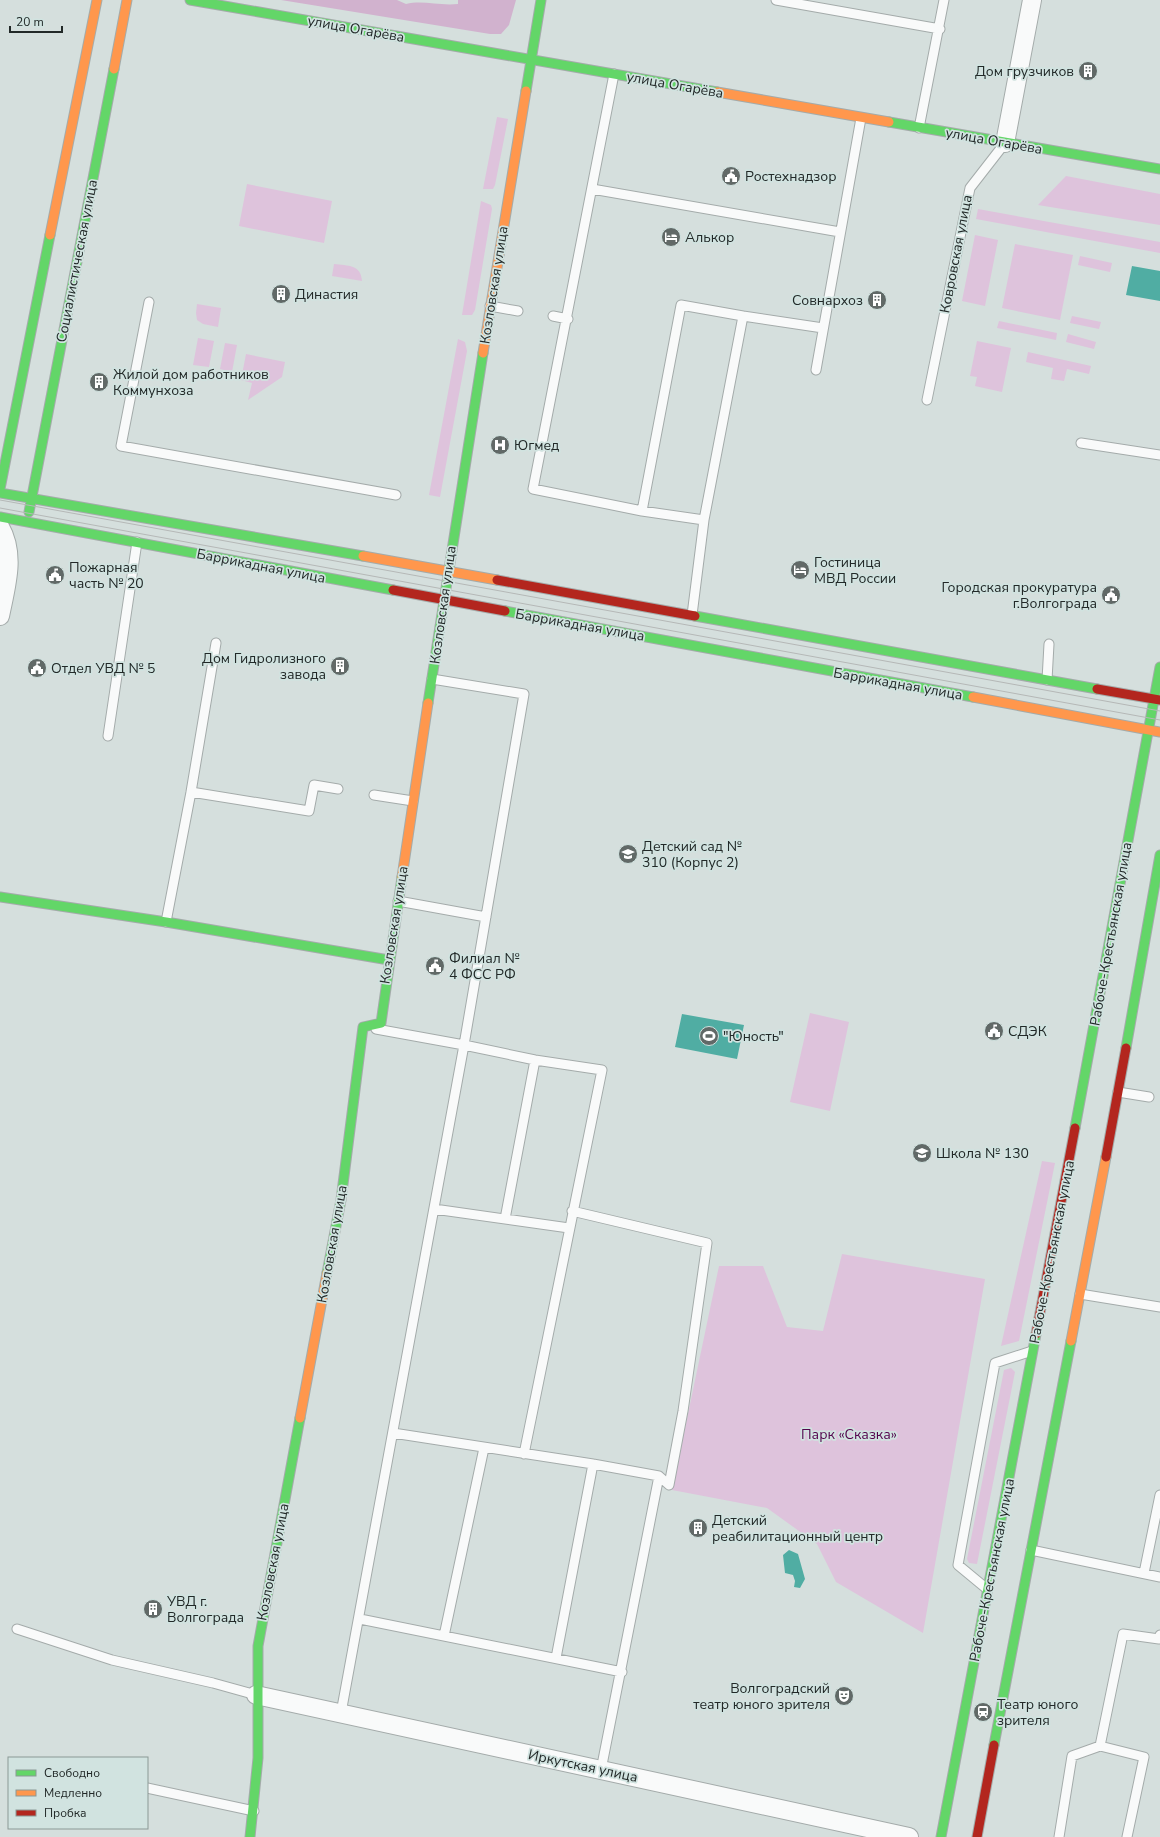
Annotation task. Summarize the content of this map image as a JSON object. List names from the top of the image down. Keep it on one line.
{"streets":{"street":["улица Огарёва","Ковровская улица","Социалистическая улица","Козловская улица","Баррикадная улица","Рабоче-Крестьянская улица","Иркутская улица"]},"crossings":[["улица Огарёва","Ковровская улица"],["улица Огарёва","Козловская улица"],["Социалистическая улица","Баррикадная улица"],["Козловская улица","Баррикадная улица"],["Козловская улица","Иркутская улица"],["Баррикадная улица","Рабоче-Крестьянская улица"]],"parks":["Парк «Сказка»"],"places":{"building":["Дом грузчиков","Династия","Совнархоз","Жилой дом работников Коммунхоза","Дом Гидролизного завода","Детский реабилитационный центр","УВД г. Волгограда"],"public building":["Ростехнадзор","Пожарная часть № 20","Городская прокуратура г.Волгограда","Отдел УВД № 5","Филиал № 4 ФСС РФ","СДЭК"],"hotel":["Алькор","Гостиница МВД России"],"hospital":["Югмед"],"school or university":["Детский сад № 310 (Корпус 2)","Школа № 130"],"sports":["\"Юность\""],"theatre":["Волгоградский театр юного зрителя"],"station":["Театр юного зрителя"]},"legend":["Свободно","Медленно","Пробка"],"scale_bar":"20 m"}
